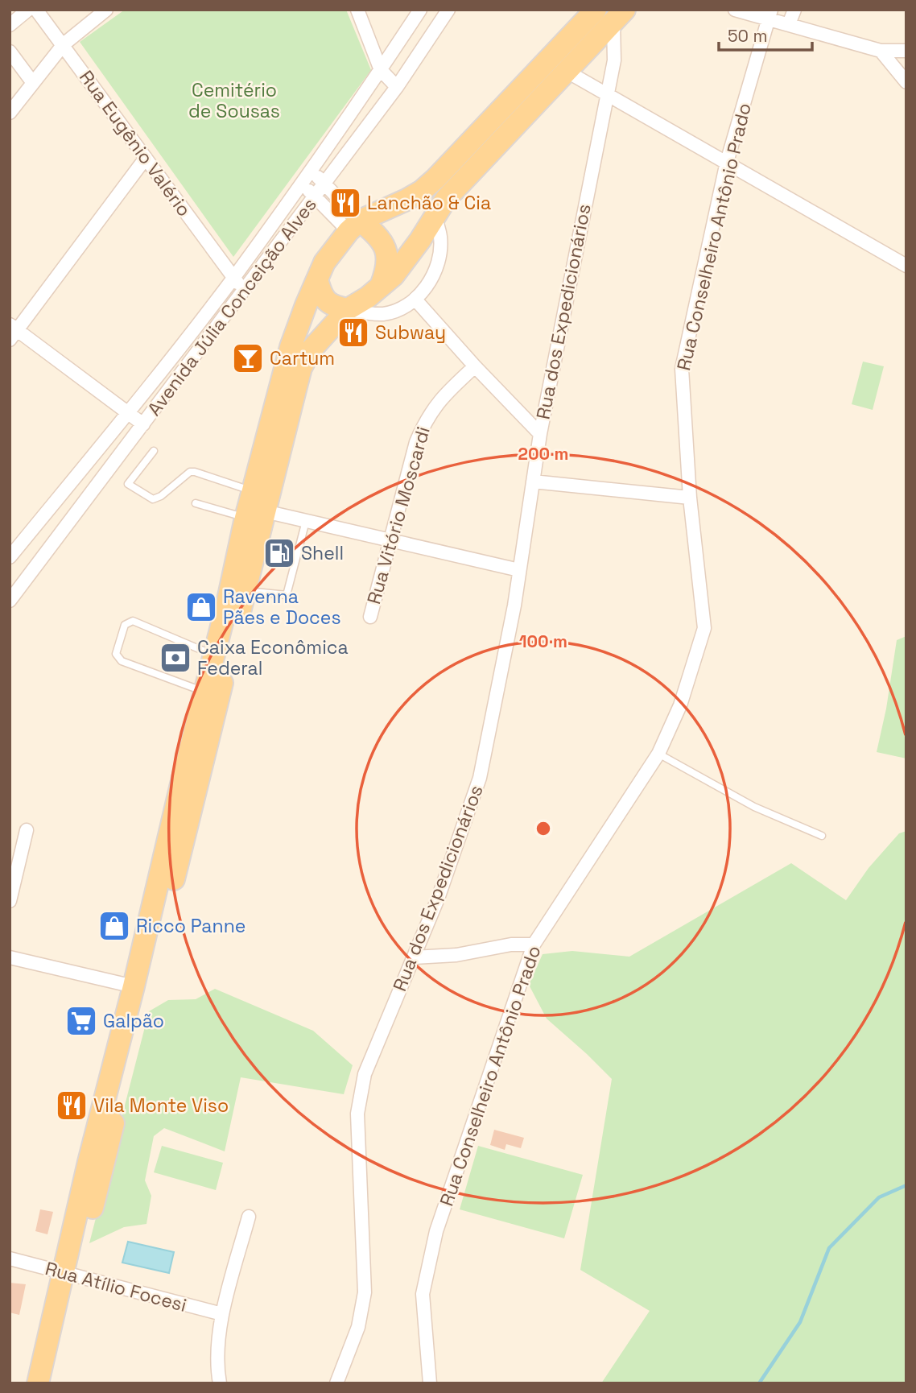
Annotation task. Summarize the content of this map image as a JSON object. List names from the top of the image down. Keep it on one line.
{"streets":{"street":["Rua Eugênio Valério","Rua Conselheiro Antônio Prado","Avenida Júlia Conceição Alves","Rua dos Expedicionários","Rua Vitório Moscardi","Rua Atílio Focesi"]},"crossings":[["Rua Eugênio Valério","Avenida Júlia Conceição Alves"]],"parks":["Cemitério de Sousas"],"places":{"restaurant":["Lanchão & Cia","Subway","Vila Monte Viso"],"bar":["Cartum"],"fuel station":["Shell"],"shop":["Ravenna Pães e Doces","Ricco Panne"],"bank":["Caixa Econômica Federal"],"supermarket":["Galpão"]},"scale_bar":"50 m","rings":["200 m","100 m"]}
